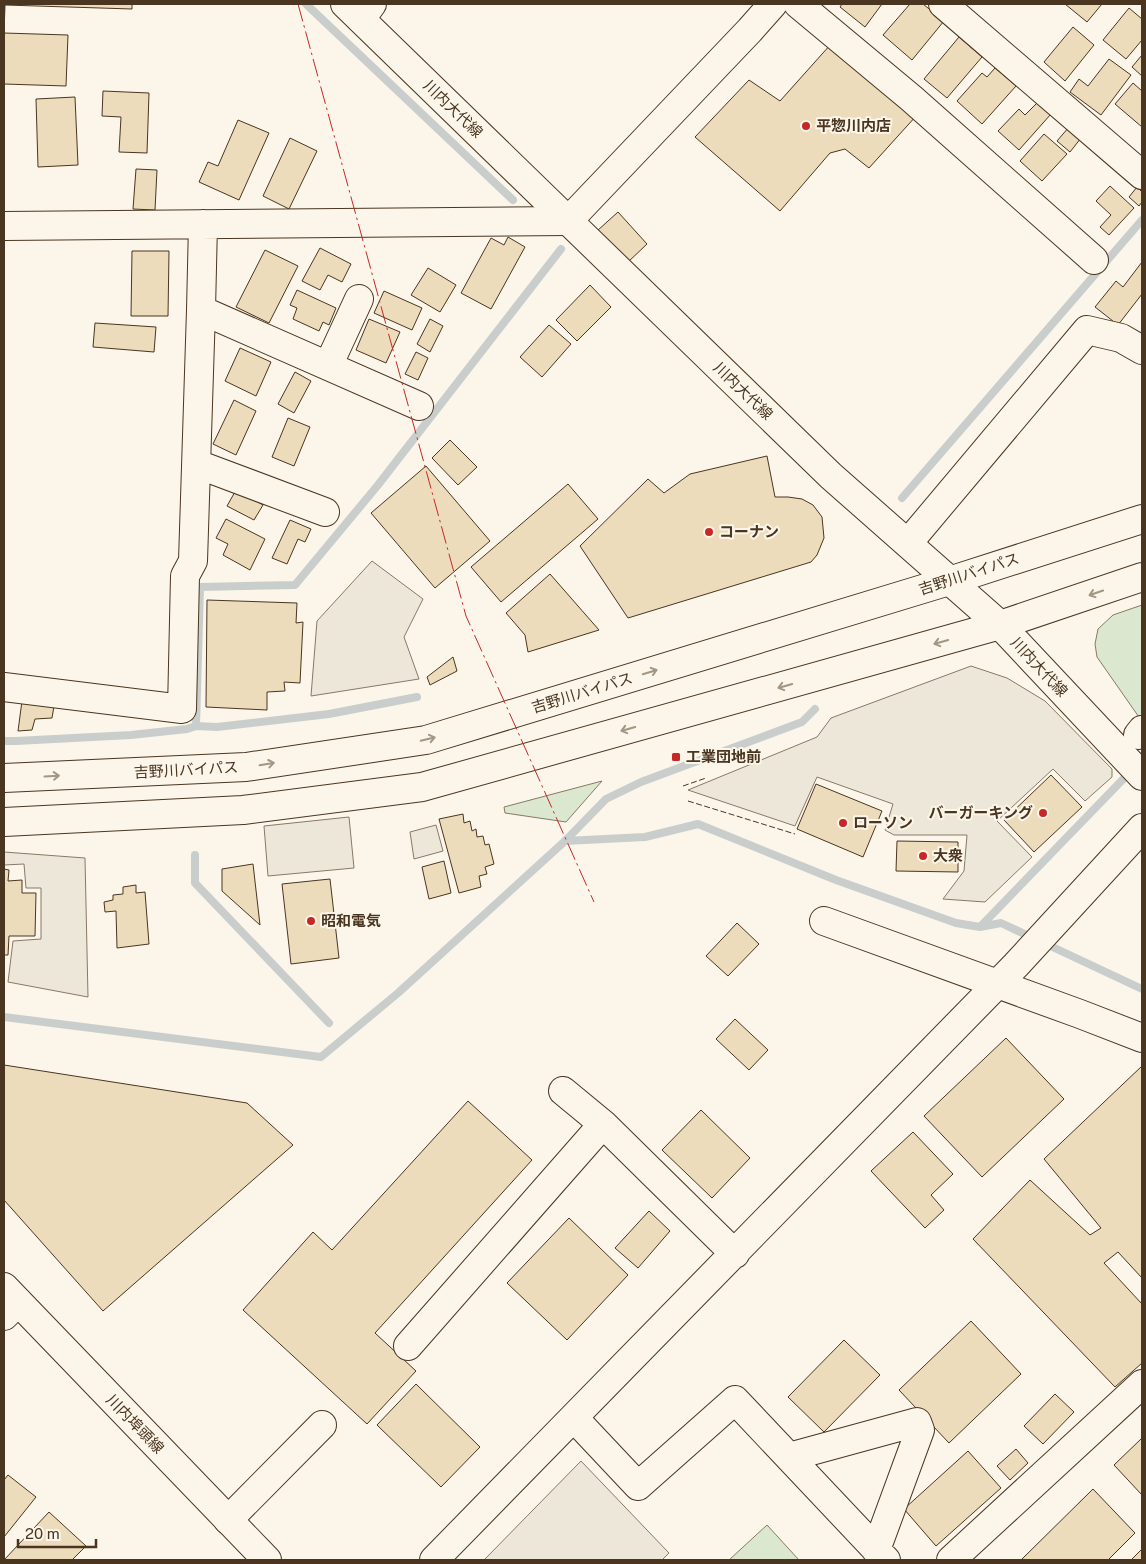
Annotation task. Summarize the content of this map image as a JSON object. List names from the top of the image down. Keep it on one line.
{"streets":{"main road":["川内大代線","吉野川バイパス","川内埠頭線"]},"crossings":[["川内大代線","吉野川バイパス"]],"places":{"other":["平惣川内店","コーナン","バーガーキング","ローソン","大衆","昭和電気"],"transit":["工業団地前"]},"scale_bar":"20 m"}
